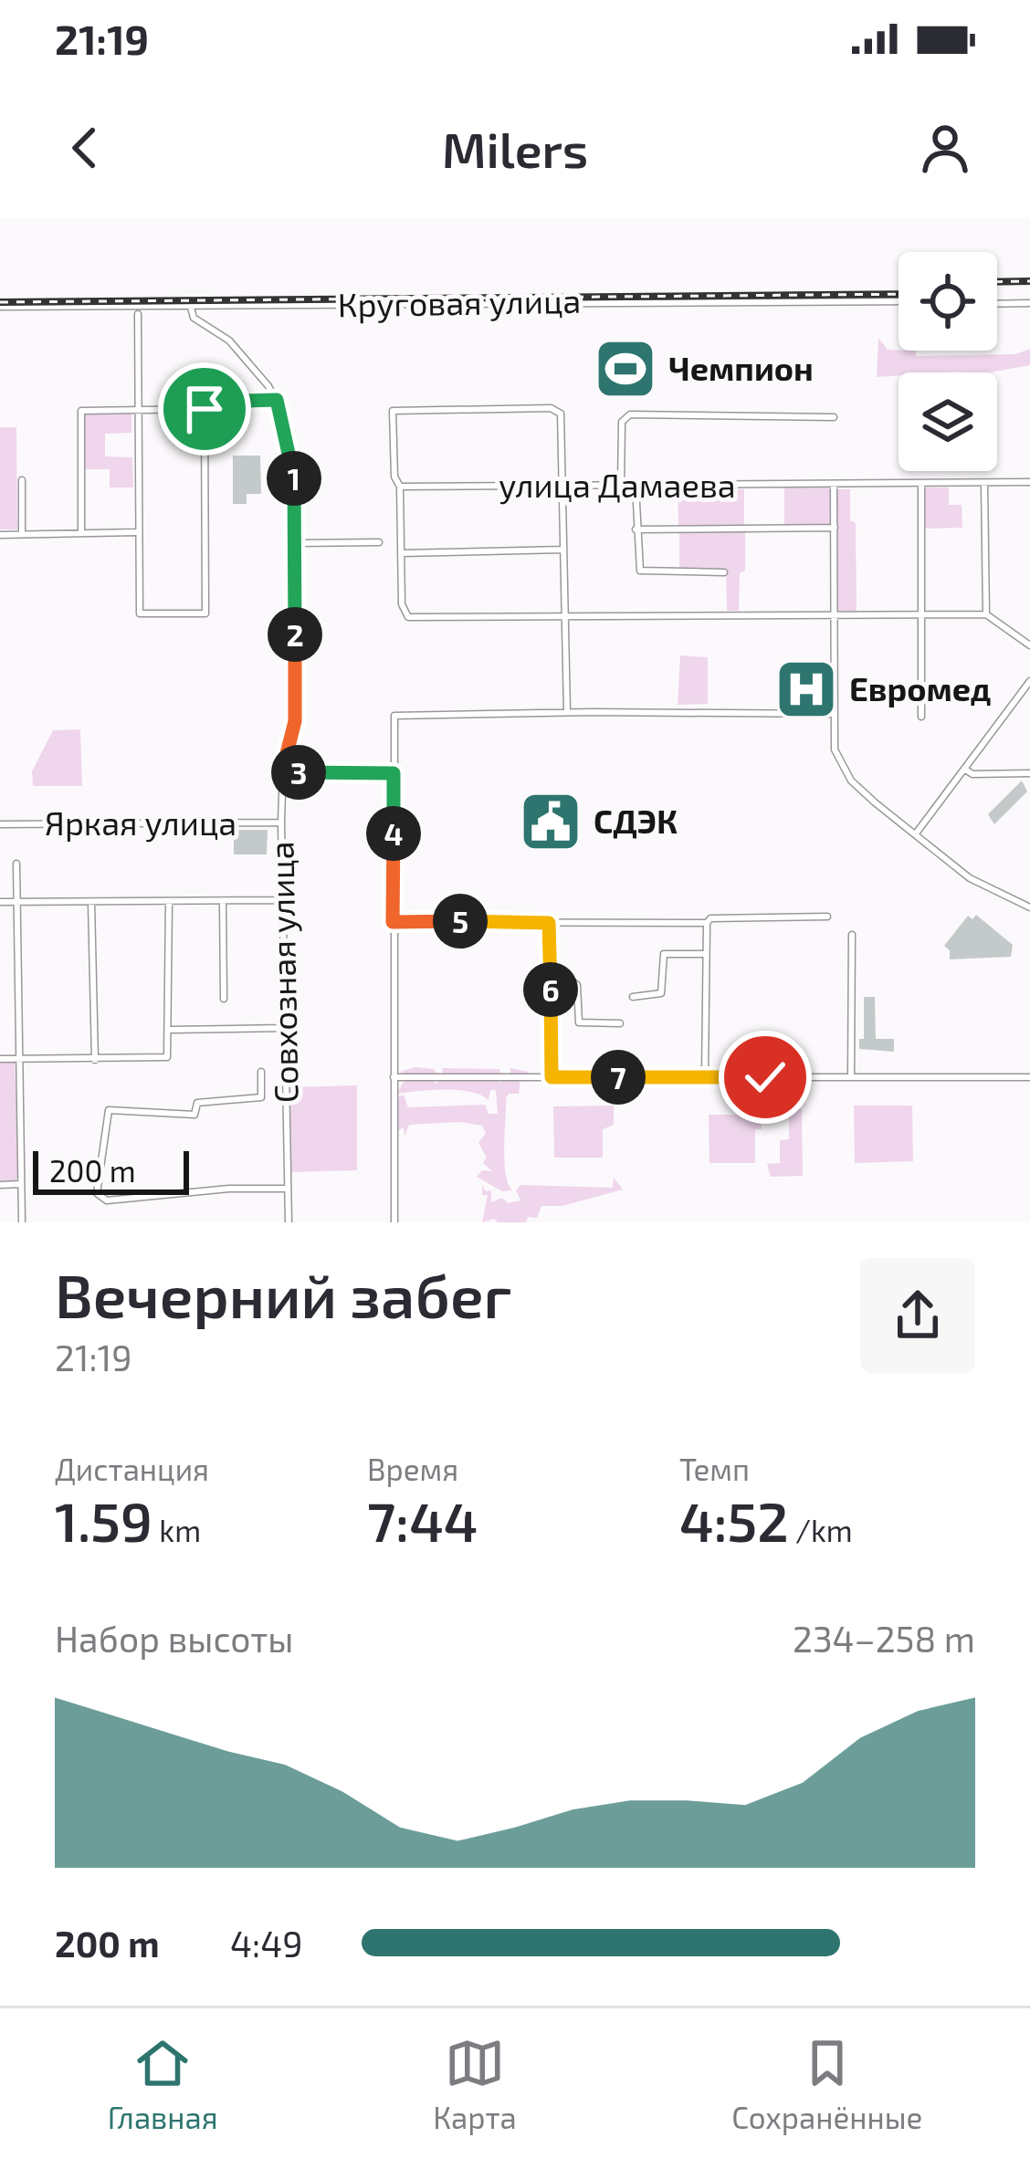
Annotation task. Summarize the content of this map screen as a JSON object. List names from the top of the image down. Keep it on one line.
{"streets":{"street":["Круговая улица","улица Дамаева","Яркая улица","Совхозная улица"]},"crossings":[["Круговая улица","Совхозная улица"],["Яркая улица","Совхозная улица"]],"places":{"sports":["Чемпион"],"hospital":["Евромед"],"public building":["СДЭК"]},"scale_bar":"200 m","page":{"status":"21:19","header":"Milers","pins":["1","2","3","4","5","6","7"],"scale":"200 m","heading":["Вечерний забег","21:19"],"stats":[["Дистанция","1.59 km"],["Время","7:44"],["Темп","4:52 /km"]],"chart":["Набор высоты","234–258 m"],"list":[{"name":"200 m","note":"4:49"}],"tabs":["Главная","Карта","Сохранённые"]}}
